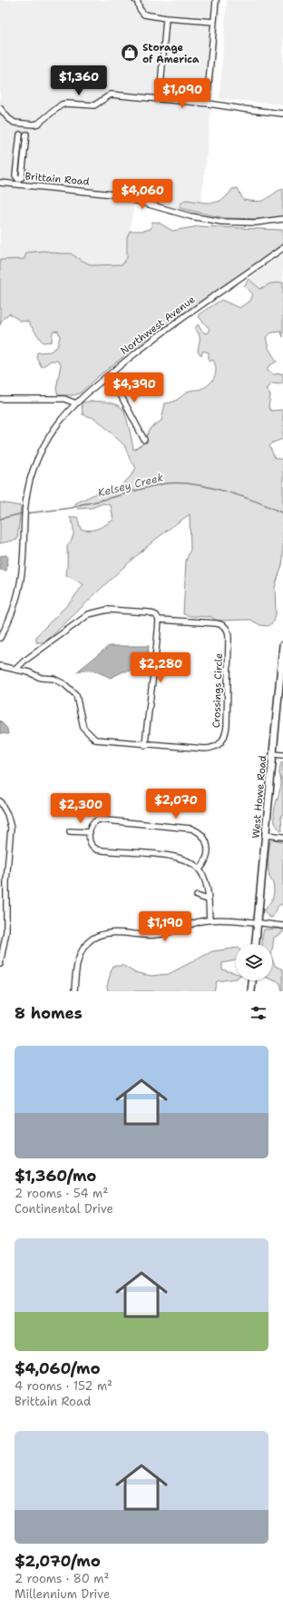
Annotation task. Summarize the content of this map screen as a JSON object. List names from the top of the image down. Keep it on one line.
{"streets":{"main road":["West Howe Road"],"street":["Brittain Road","Northwest Avenue","Crossings Circle"]},"water":["Kelsey Creek"],"places":{"shop":["Storage of America"]},"page":{"price":["$1,360","$1,090","$4,060","$4,390","$2,280","$2,070","$2,300","$1,190"],"heading":"8 homes","list":[{"name":"$1,360/mo","note":"2 rooms · 54 m² · Continental Drive"},{"name":"$4,060/mo","note":"4 rooms · 152 m² · Brittain Road"},{"name":"$2,070/mo","note":"2 rooms · 80 m² · Millennium Drive"}]}}
